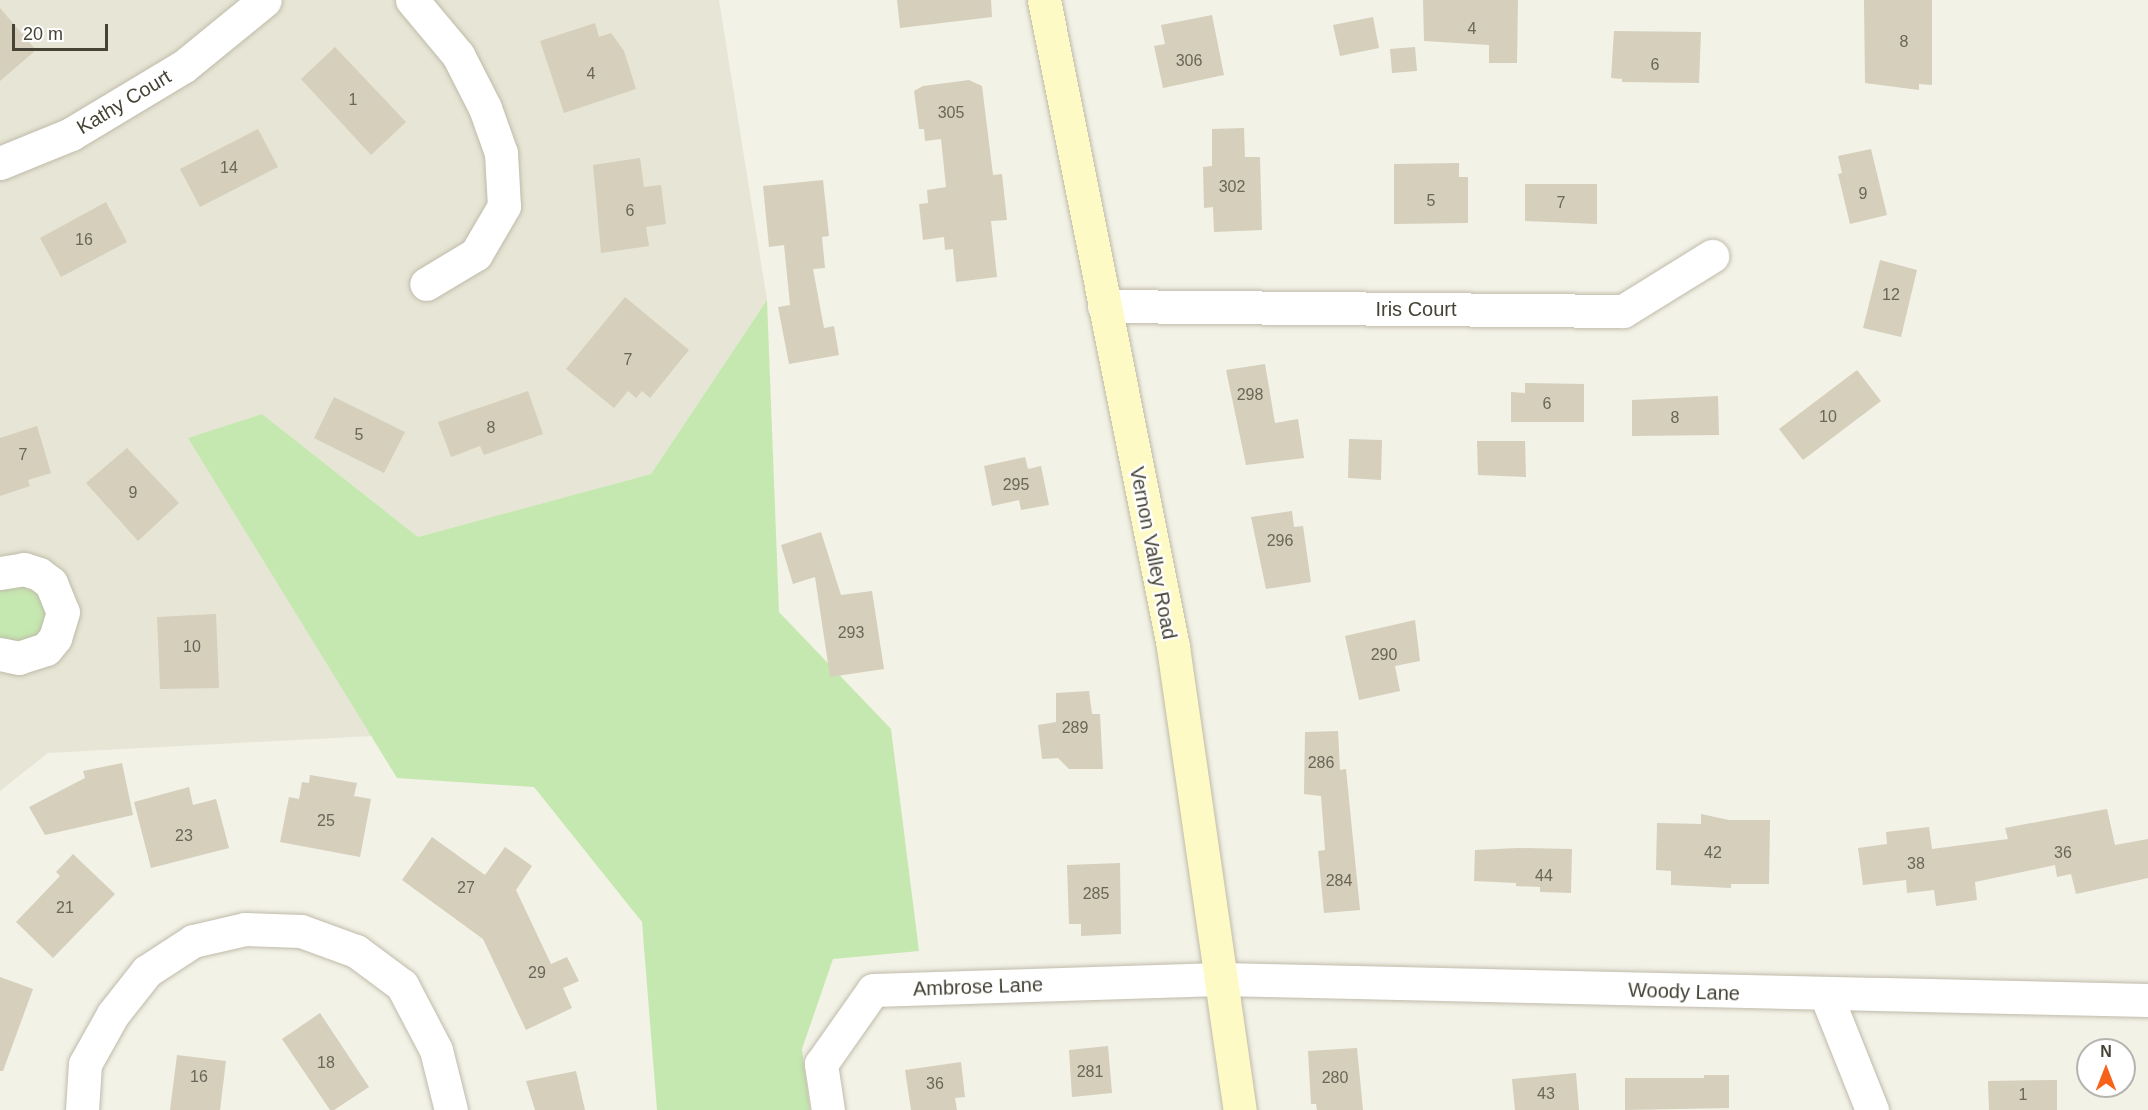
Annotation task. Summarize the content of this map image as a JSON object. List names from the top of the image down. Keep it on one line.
{"streets":{"main road":["Vernon Valley Road"],"street":["Kathy Court","Iris Court","Ambrose Lane","Woody Lane"]},"crossings":[["Iris Court","Vernon Valley Road"],["Vernon Valley Road","Ambrose Lane"],["Vernon Valley Road","Woody Lane"],["Ambrose Lane","Woody Lane"]],"house_numbers":["4","8","306","6","4","1","305","14","302","9","5","7","6","16","12","7","298","6","10","8","8","5","7","295","9","296","293","10","290","289","286","25","23","42","36","38","44","284","27","285","21","29","18","281","16","280","36","43","1"],"scale_bar":"20 m","north":"top"}
